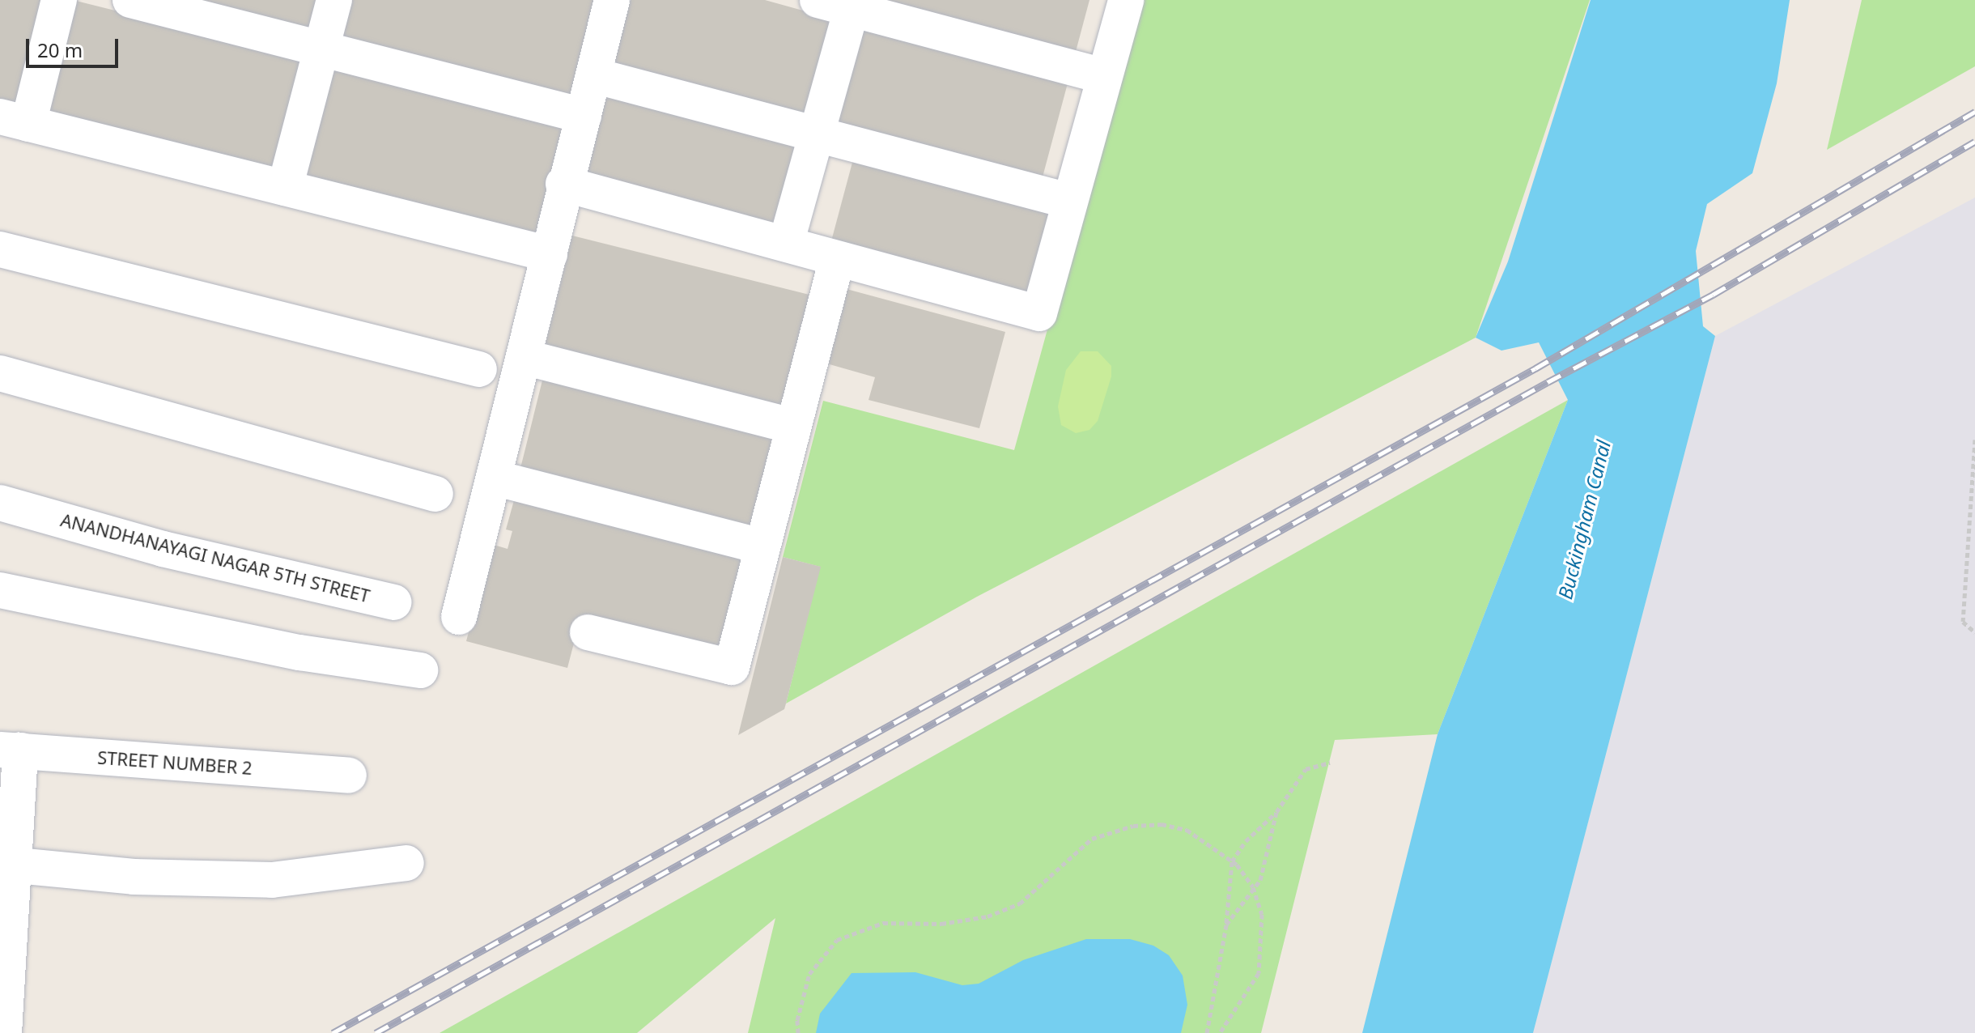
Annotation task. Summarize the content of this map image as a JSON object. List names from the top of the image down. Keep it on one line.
{"streets":{"street":["ANANDHANAYAGI NAGAR 5TH STREET","STREET NUMBER 2"]},"water":["Buckingham Canal"],"scale_bar":"20 m"}
